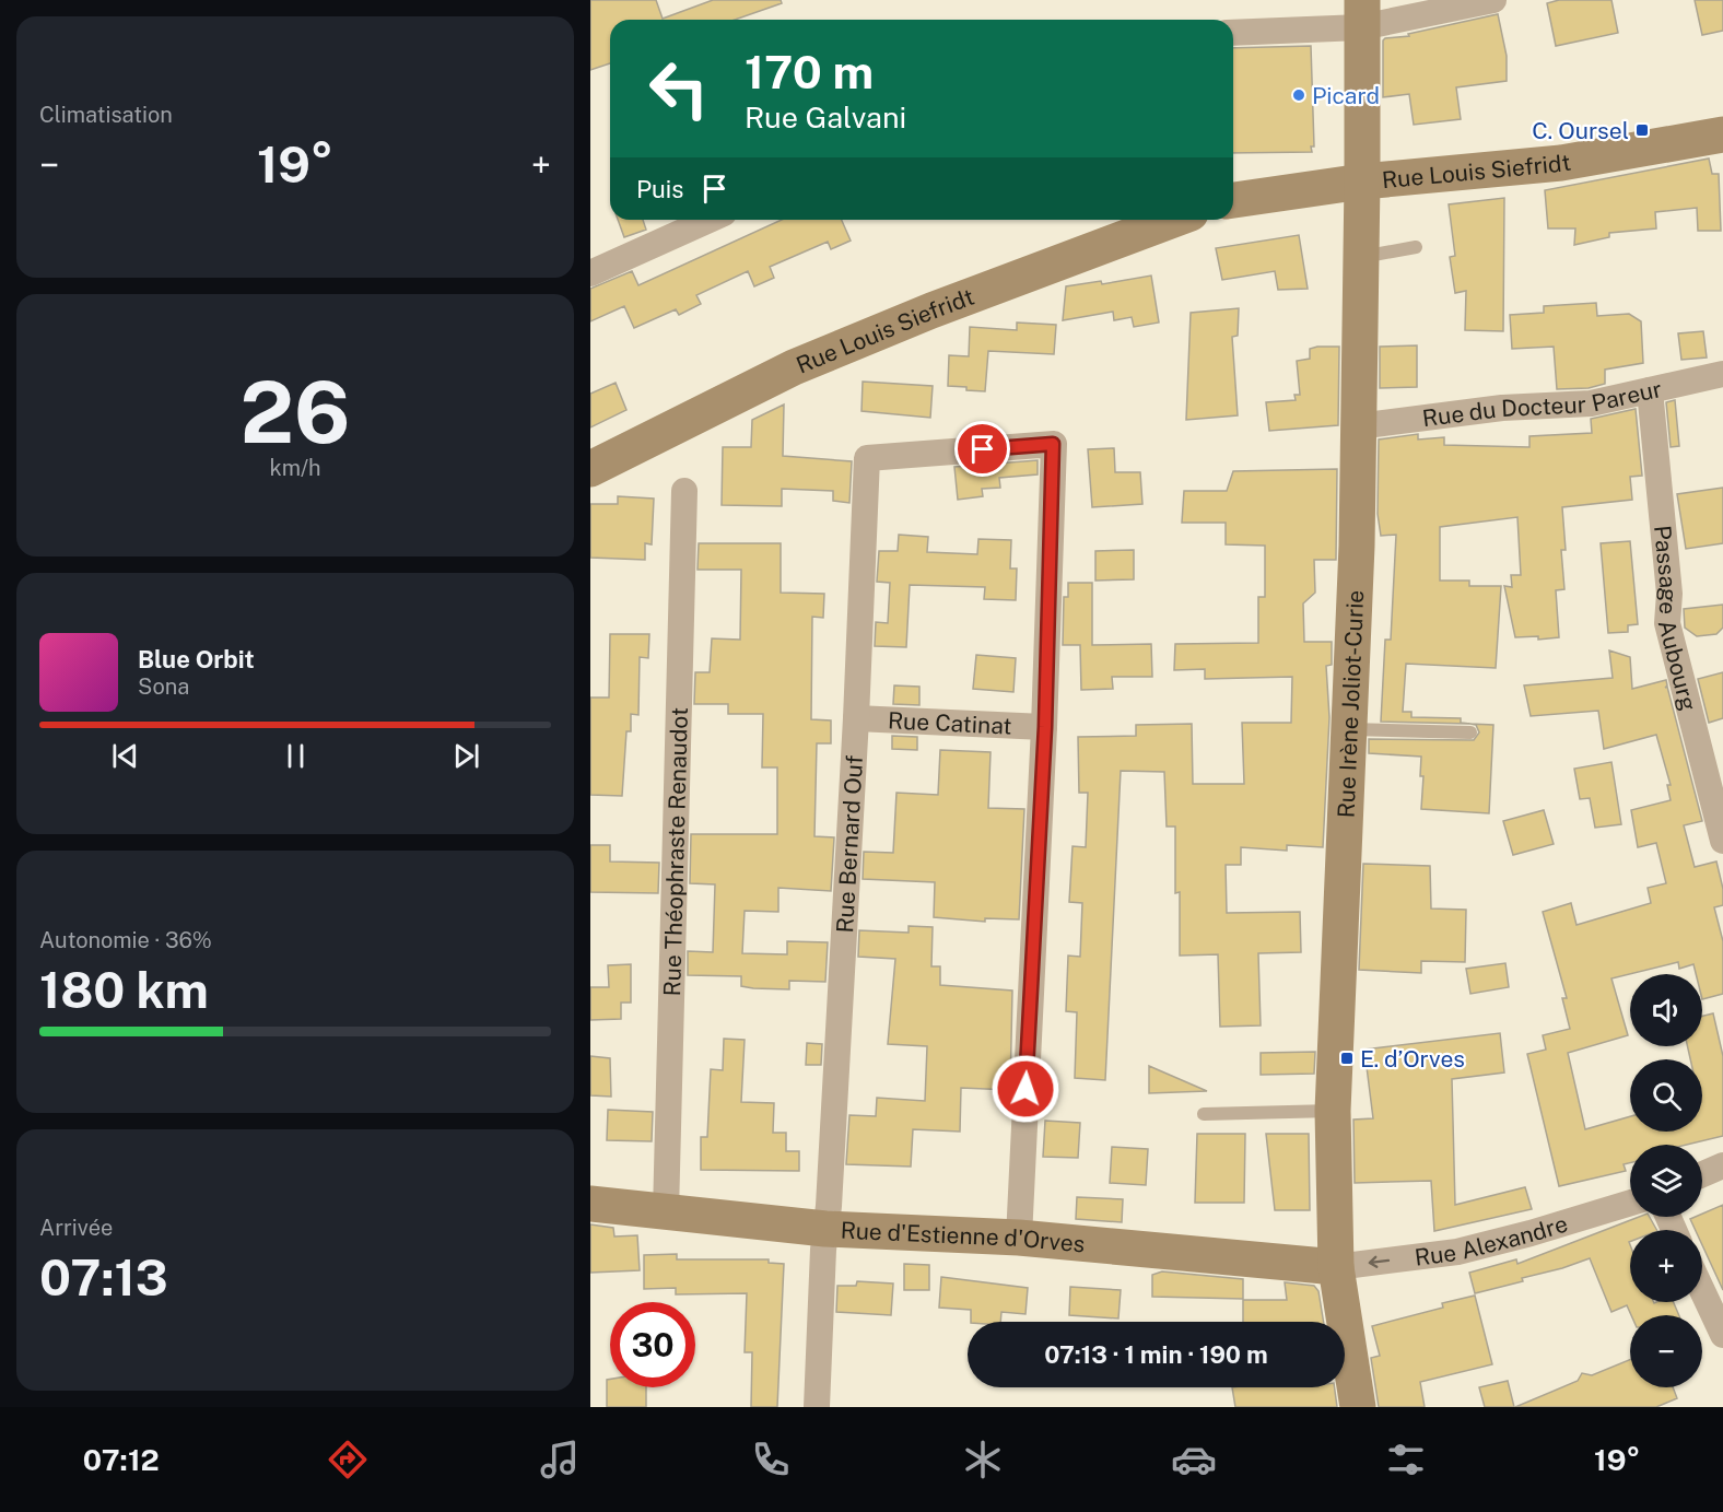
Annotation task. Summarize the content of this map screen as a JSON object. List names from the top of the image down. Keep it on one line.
{"streets":{"street":["Rue Louis Siefridt","Rue du Docteur Pareur","Passage Aubourg","Rue Irène Joliot-Curie","Rue Catinat","Rue Bernard Ouf","Rue Théophraste Renaudot","Rue d'Estienne d'Orves","Rue Alexandre"]},"crossings":[["Rue Louis Siefridt","Rue Irène Joliot-Curie"],["Rue du Docteur Pareur","Passage Aubourg"],["Rue du Docteur Pareur","Rue Irène Joliot-Curie"],["Rue Irène Joliot-Curie","Rue d'Estienne d'Orves"],["Rue Irène Joliot-Curie","Rue Alexandre"],["Rue Catinat","Rue Bernard Ouf"],["Rue Bernard Ouf","Rue d'Estienne d'Orves"],["Rue Théophraste Renaudot","Rue d'Estienne d'Orves"],["Rue d'Estienne d'Orves","Rue Alexandre"]],"one_way":["Rue Alexandre"],"places":{"other":["Picard"],"transit":["C. Oursel","E. d’Orves"]},"page":{"tile":["Climatisation",["26","km/h"],["Autonomie · 36%","180 km"],["Arrivée","07:13"]],"turn":["170 m","Rue Galvani"],"heat":["−","19°","+"],"then":"Puis","song":["Blue Orbit","Sona"],"map_buttons":["+","−"],"limit":"30","trip":"07:13 · 1 min · 190 m","tabs":["07:12","19°"]}}
